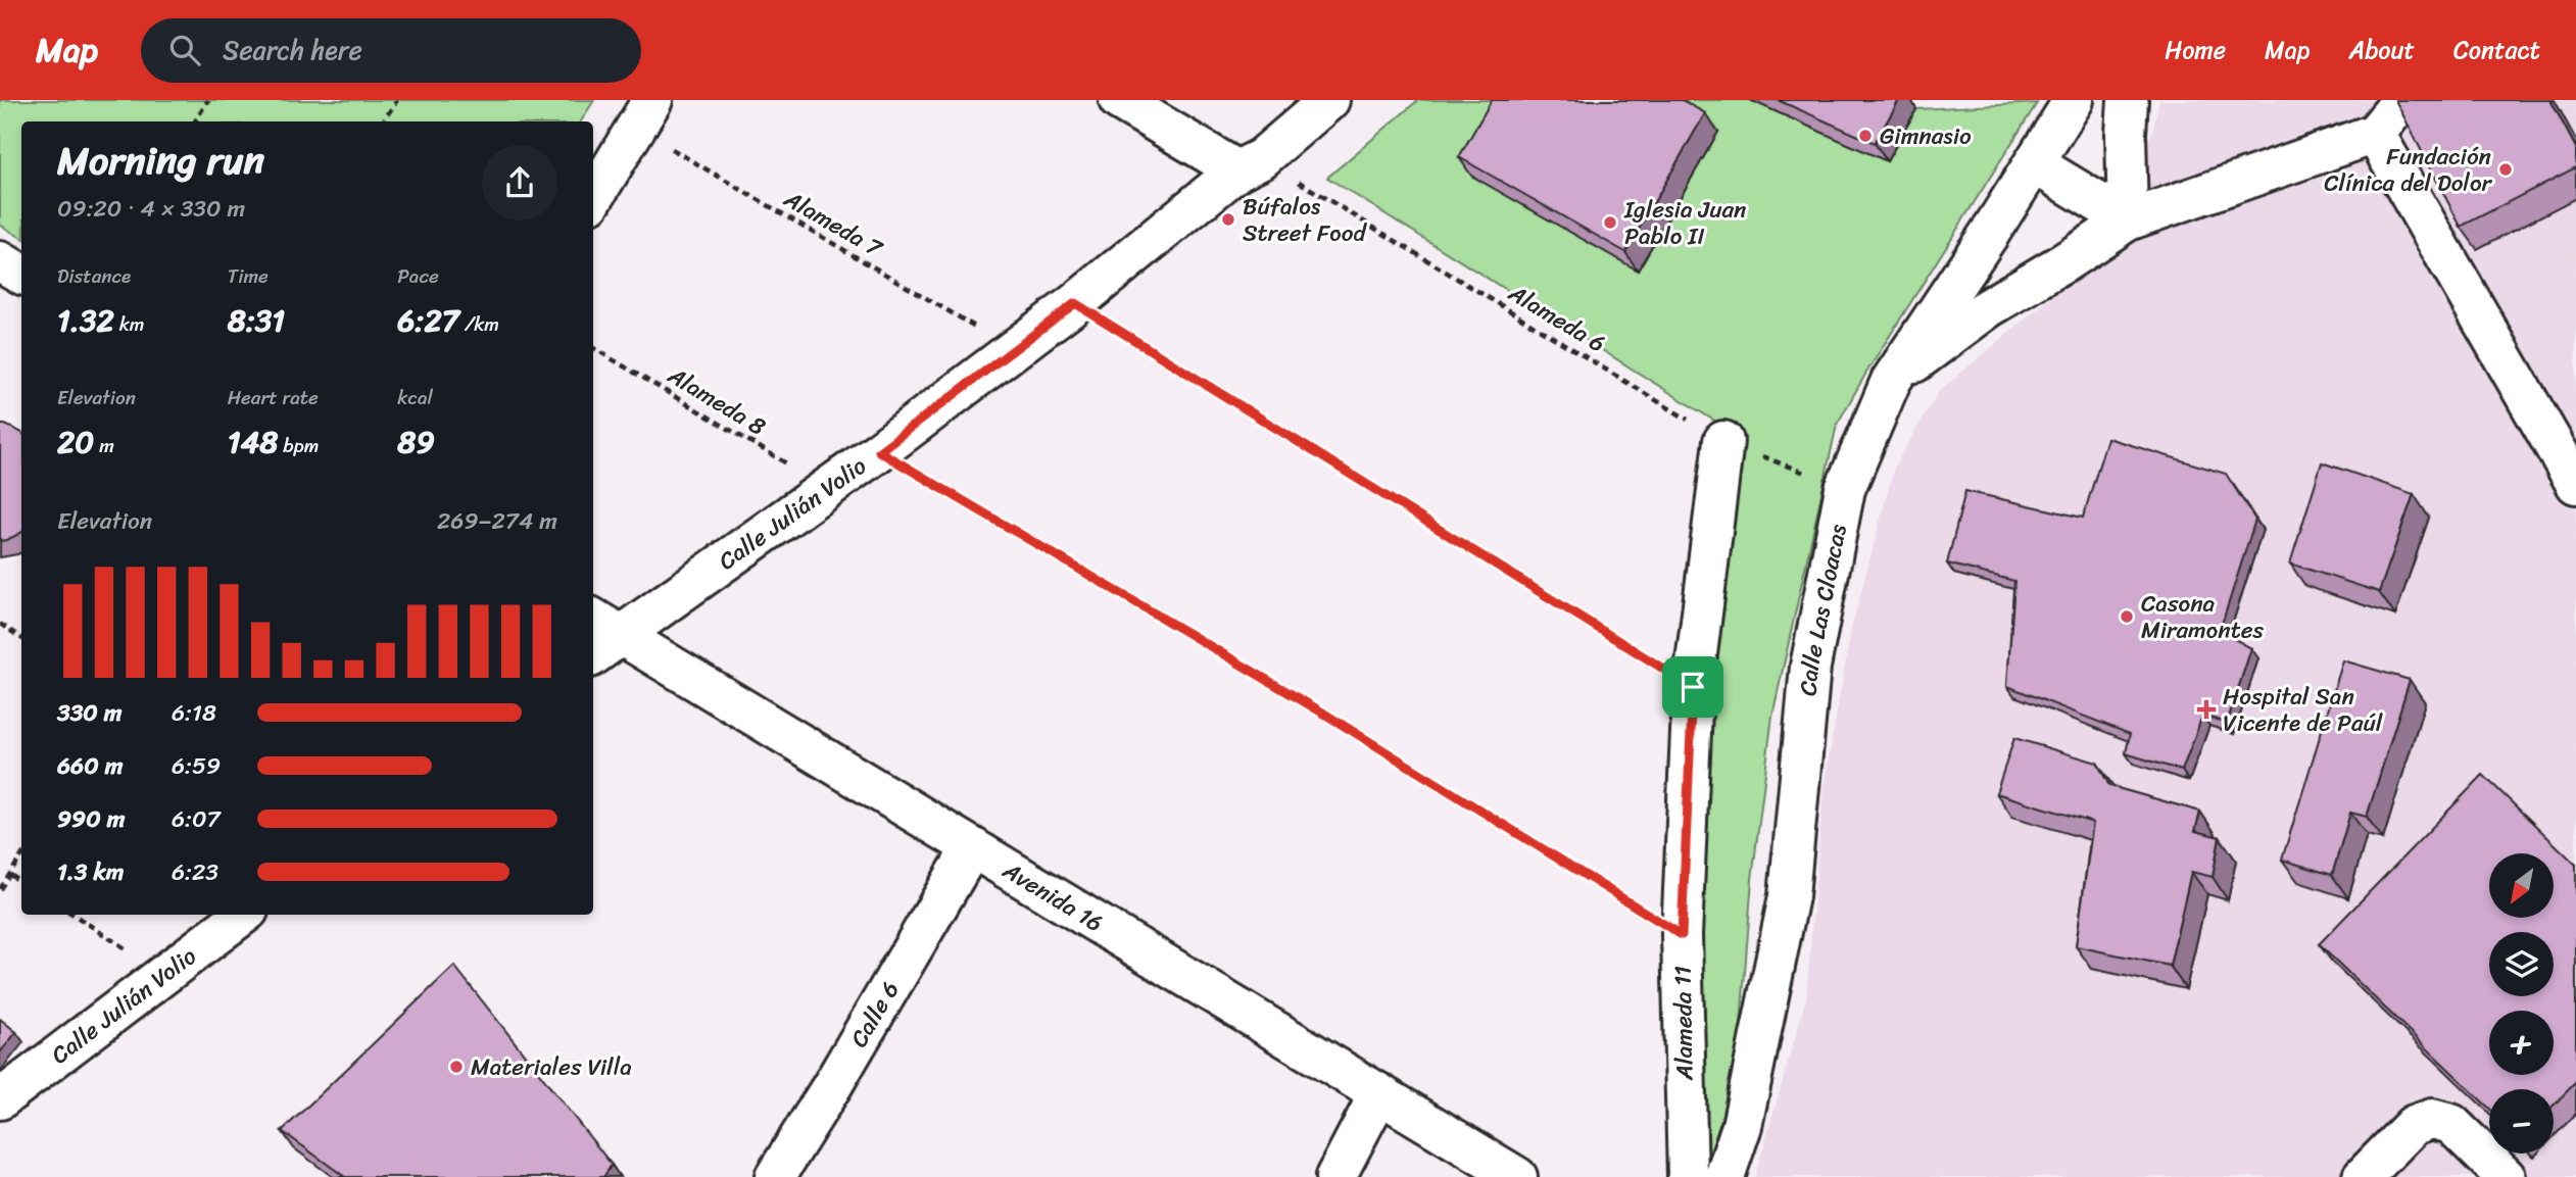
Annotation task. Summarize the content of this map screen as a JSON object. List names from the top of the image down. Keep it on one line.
{"streets":{"street":["Calle Julián Volio","Calle Las Cloacas","Avenida 16","Calle 6","Alameda 11"],"path":["Alameda 7","Alameda 6","Alameda 8"]},"crossings":[["Alameda 7","Calle Julián Volio"],["Alameda 6","Calle Julián Volio"],["Alameda 6","Calle Las Cloacas"],["Alameda 6","Alameda 11"],["Alameda 8","Calle Julián Volio"],["Calle Julián Volio","Avenida 16"],["Avenida 16","Calle 6"]],"places":{"other":["Gimnasio","Fundación Clínica del Dolor","Búfalos Street Food","Iglesia Juan Pablo II","Casona Miramontes","Materiales Villa"],"health":["Hospital San Vicente de Paúl"]},"north":"bottom left","page":{"header":"Map","search":"Search here","nav":["Home","Map","About","Contact"],"heading":["Morning run","09:20 · 4 × 330 m"],"stats":[["Distance","1.32 km"],["Time","8:31"],["Pace","6:27 /km"],["Elevation","20 m"],["Heart rate","148 bpm"],["kcal","89"]],"chart":["Elevation","269–274 m"],"list":[{"name":"330 m","note":"6:18"},{"name":"660 m","note":"6:59"},{"name":"990 m","note":"6:07"},{"name":"1.3 km","note":"6:23"}],"map_buttons":["+","−"]}}
